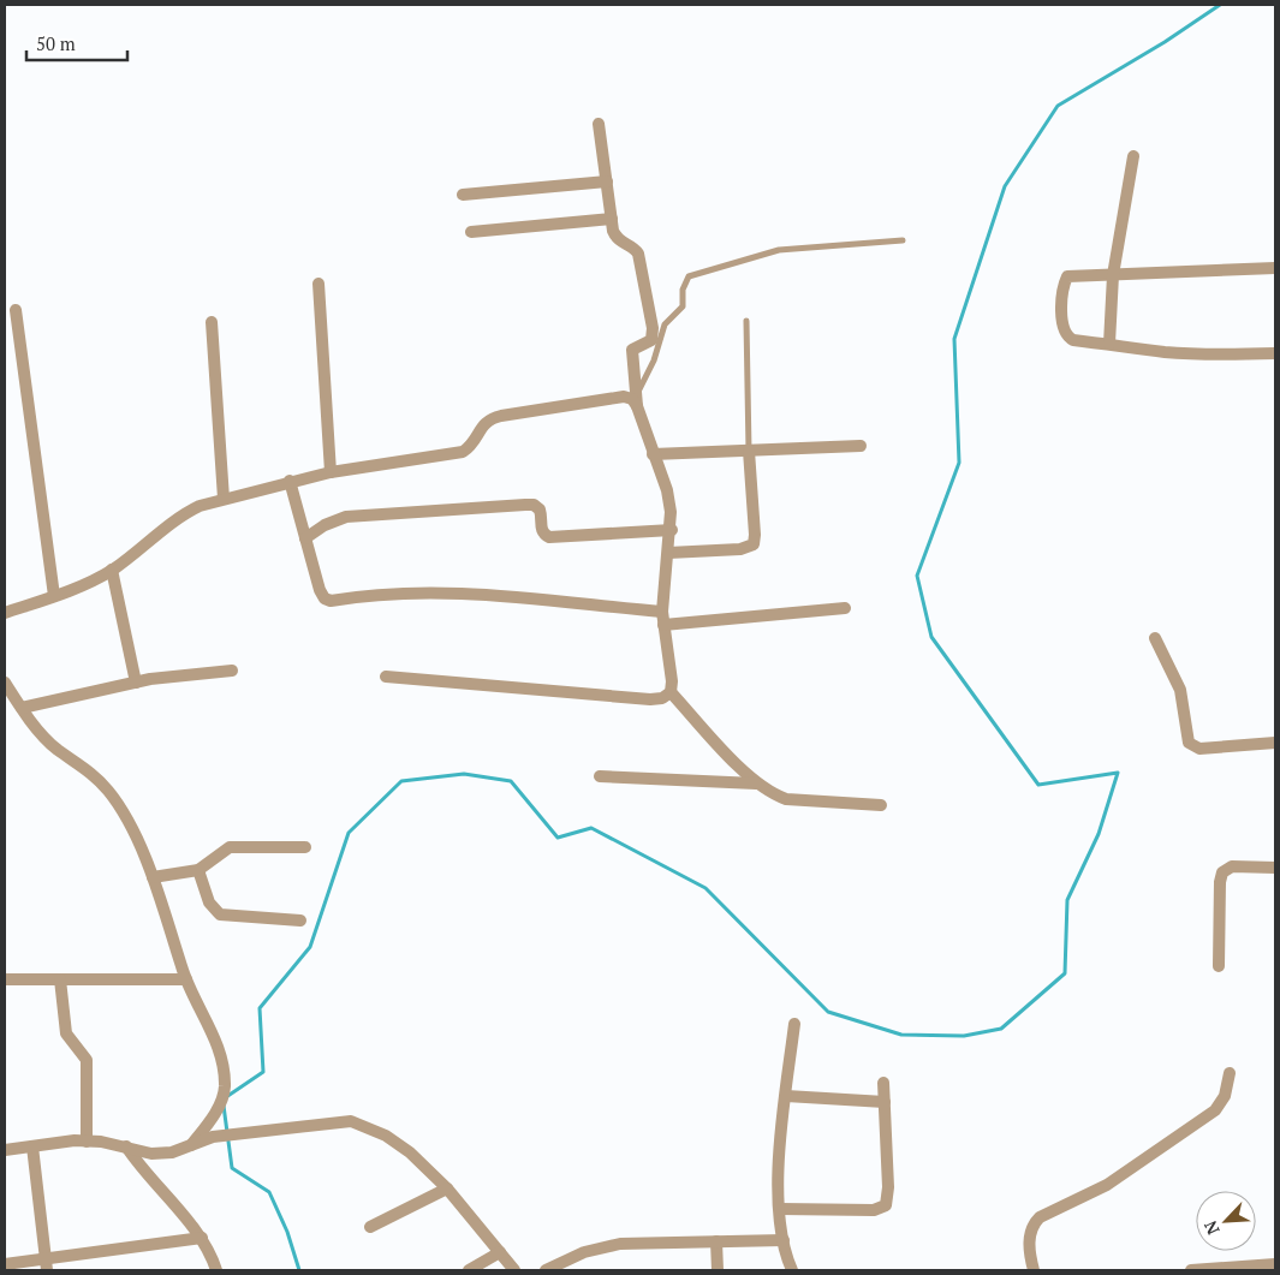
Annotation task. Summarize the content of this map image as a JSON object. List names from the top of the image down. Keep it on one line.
{"scale_bar":"50 m","north":"bottom left"}
